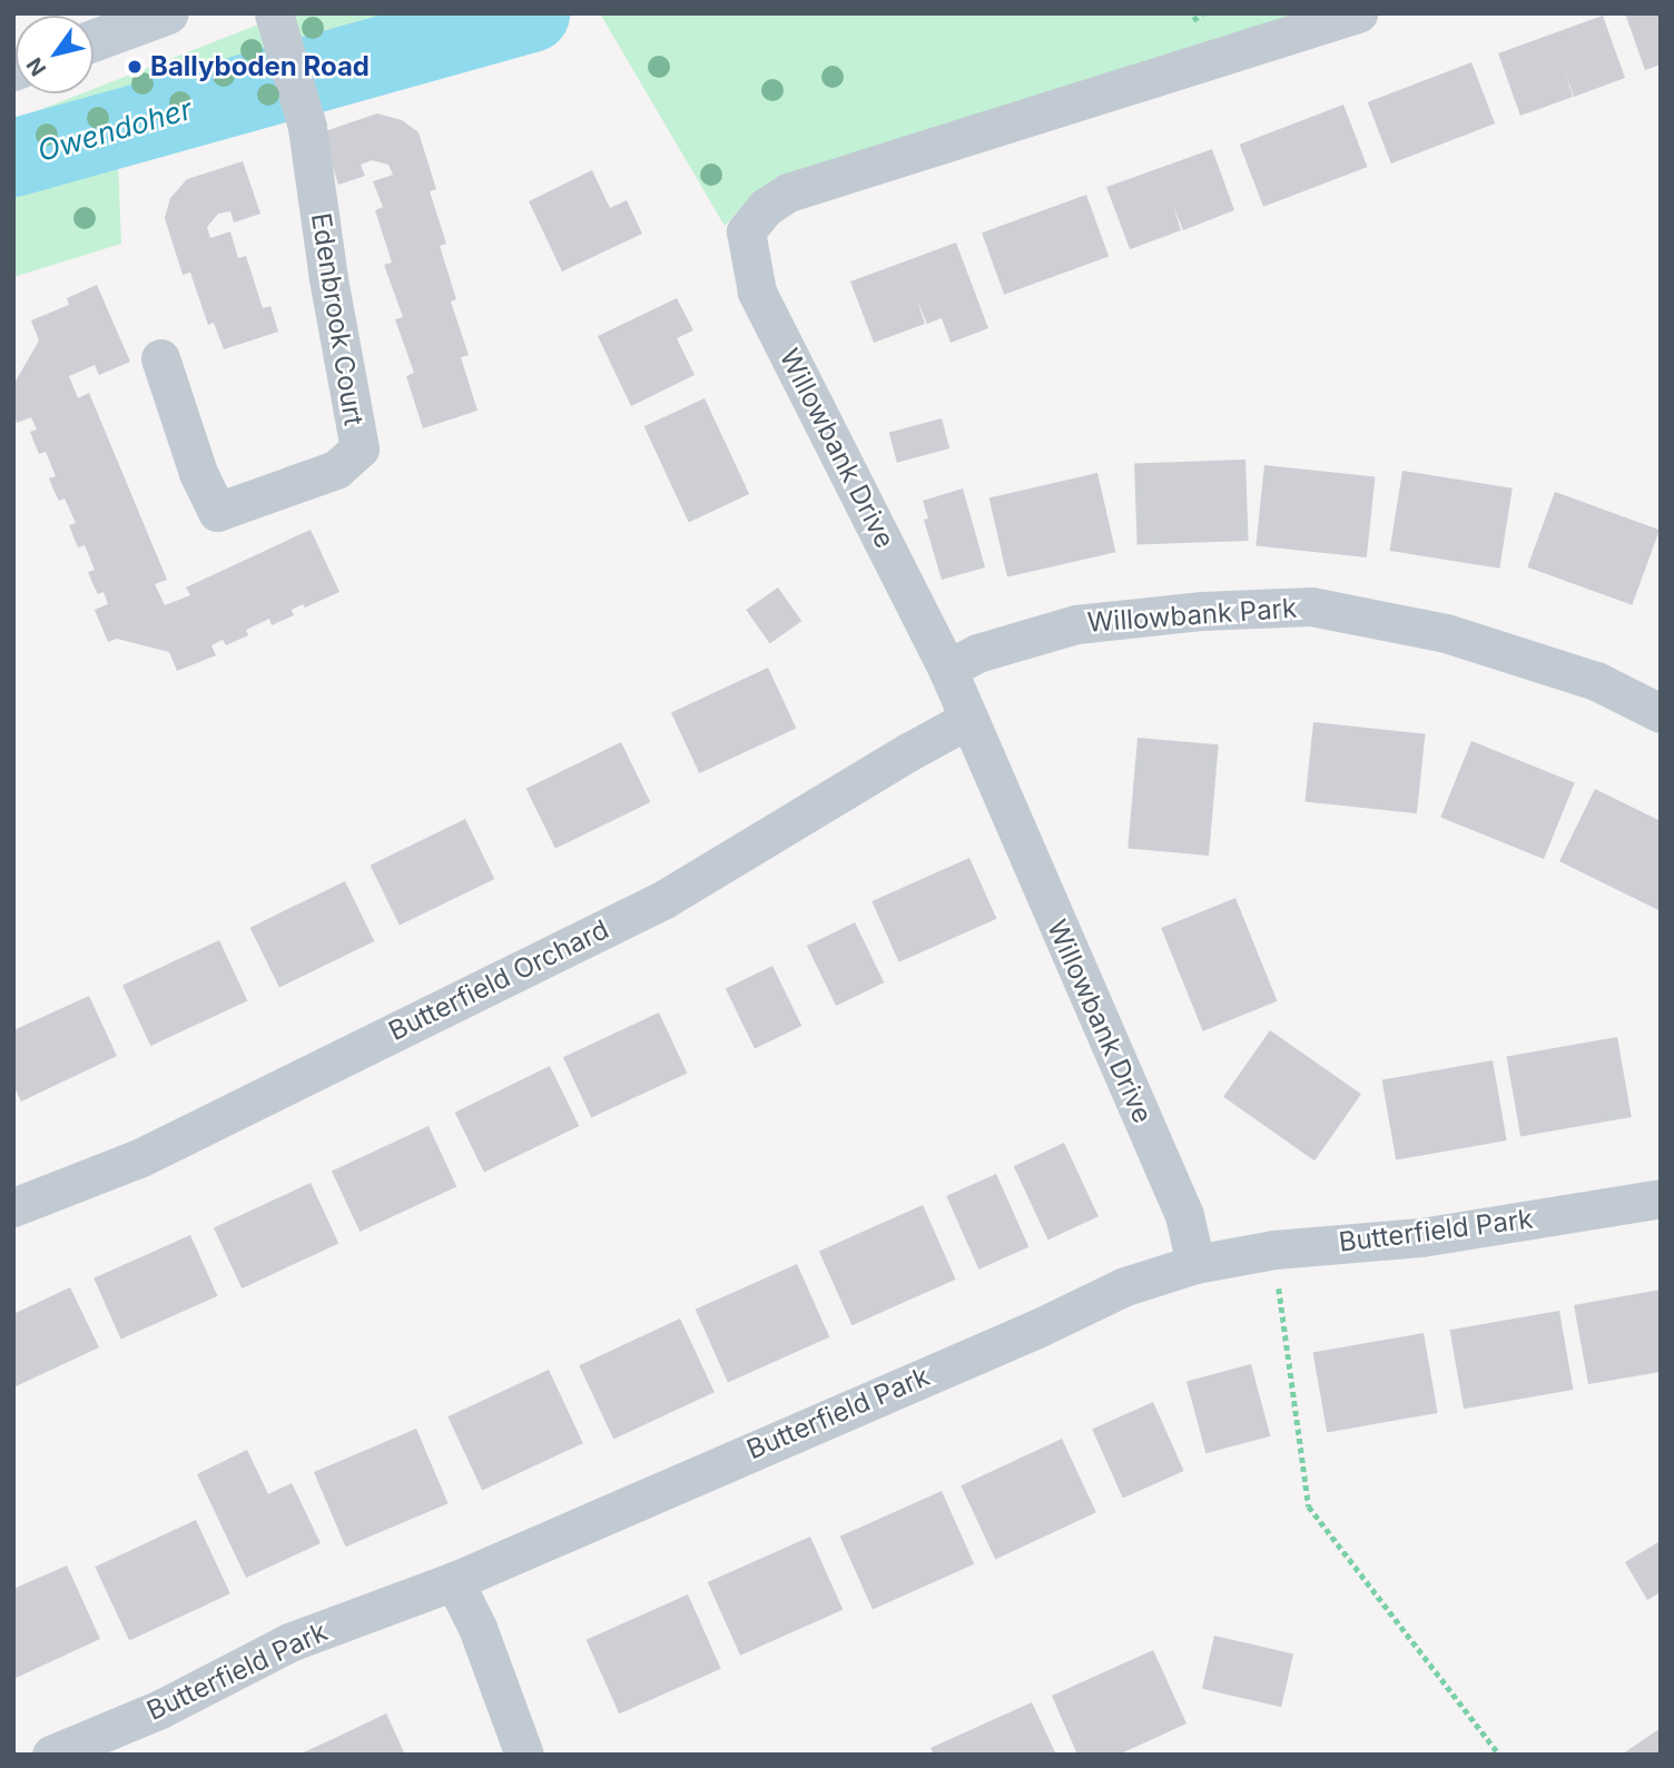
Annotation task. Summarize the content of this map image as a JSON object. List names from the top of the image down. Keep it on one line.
{"streets":{"street":["Edenbrook Court","Willowbank Drive","Willowbank Park","Butterfield Orchard","Butterfield Park"]},"crossings":[["Willowbank Drive","Willowbank Park"],["Willowbank Drive","Butterfield Orchard"],["Willowbank Drive","Butterfield Park"]],"water":["Owendoher"],"places":["Ballyboden Road"],"north":"bottom left"}
